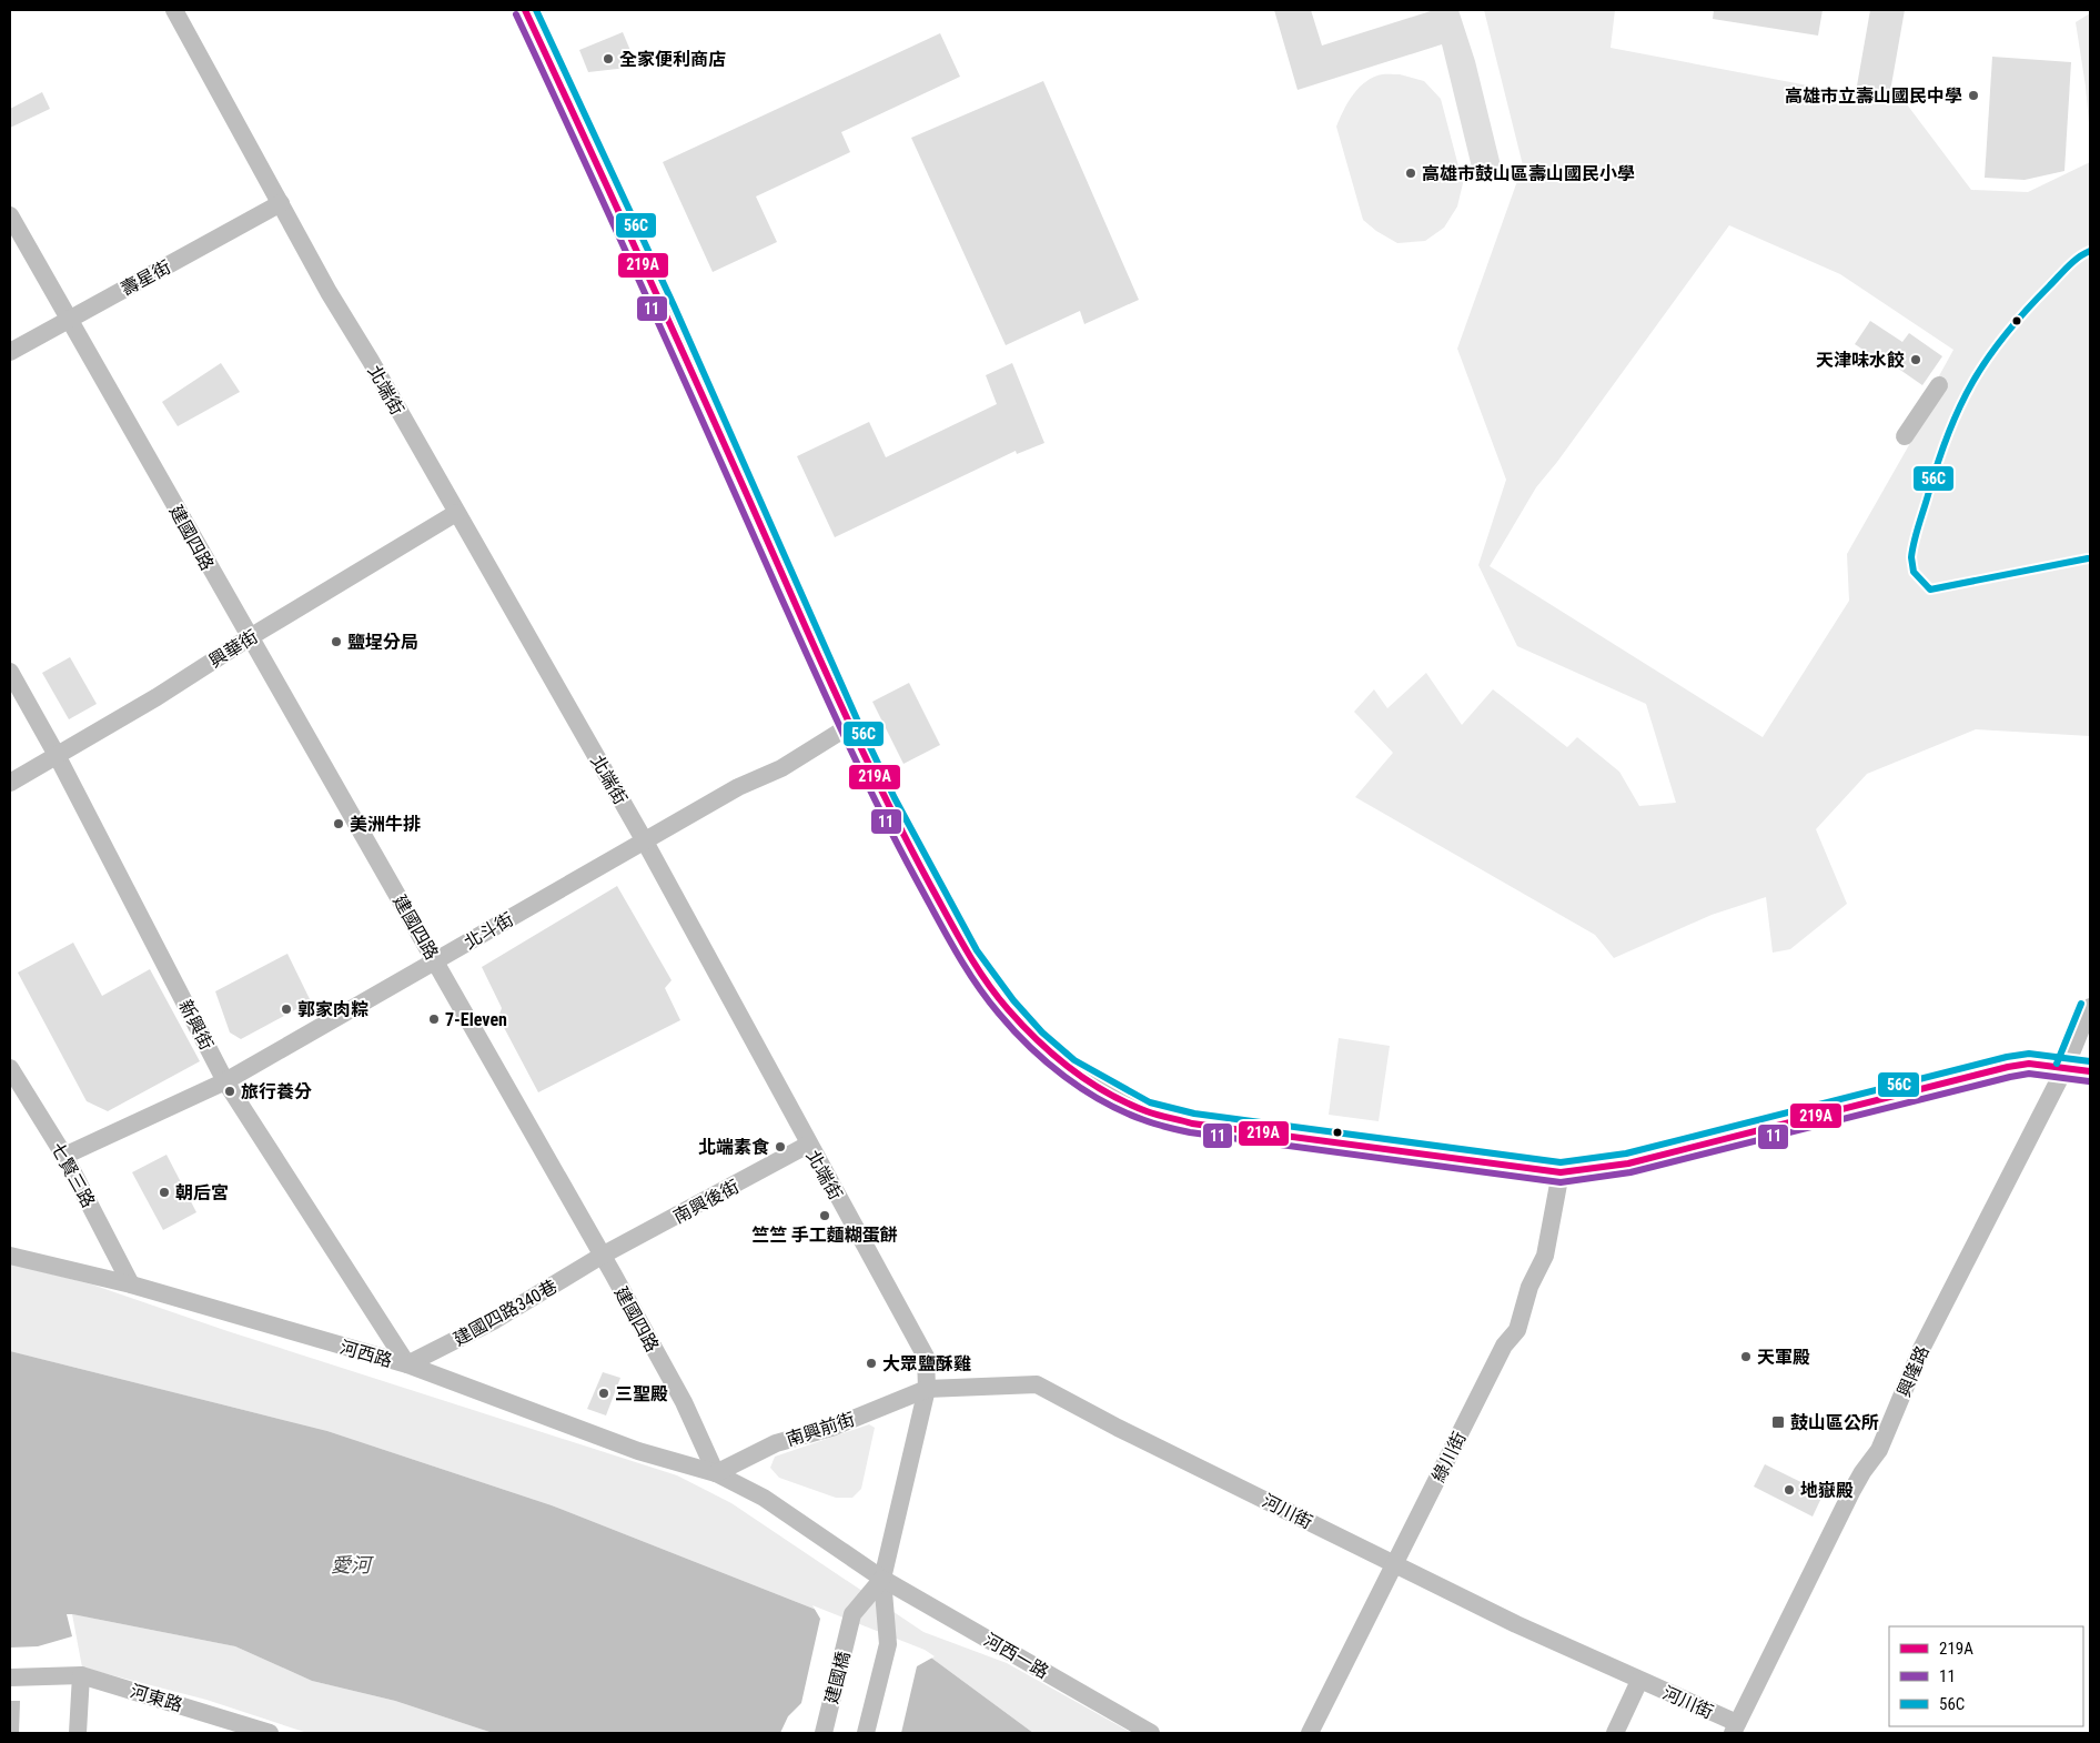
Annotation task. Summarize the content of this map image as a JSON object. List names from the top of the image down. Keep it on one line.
{"streets":{"street":["壽星街","北端街","建國四路","興華街","北斗街","新興街","七賢三路","南興後街","建國四路340巷","河西路","興隆路","南興前街","綠川街","河川街","河西一路","建國橋","河東路"]},"crossings":[["壽星街","北端街"],["壽星街","建國四路"],["北端街","興華街"],["北端街","北斗街"],["北端街","南興後街"],["北端街","南興前街"],["北端街","河川街"],["北端街","河西一路"],["北端街","建國橋"],["建國四路","興華街"],["建國四路","北斗街"],["建國四路","南興後街"],["建國四路","建國四路340巷"],["建國四路","河西路"],["建國四路","南興前街"],["興華街","新興街"],["北斗街","新興街"],["北斗街","七賢三路"],["新興街","建國四路340巷"],["新興街","河西路"],["七賢三路","河西路"],["南興後街","建國四路340巷"],["建國四路340巷","河西路"],["河西路","南興前街"],["興隆路","河川街"],["南興前街","河川街"],["綠川街","河川街"],["河西一路","建國橋"]],"water":["愛河"],"places":{"other":["全家便利商店","高雄市立壽山國民中學","高雄市鼓山區壽山國民小學","天津味水餃","鹽埕分局","美洲牛排","郭家肉粽","7-Eleven","旅行養分","北端素食","朝后宮","竺竺 手工麵糊蛋餅","天軍殿","大眾鹽酥雞","三聖殿","地嶽殿"],"transit":["鼓山區公所"]},"lines":["transit line 219A","transit line 56C","transit line 11"],"legend":["219A","11","56C"]}
